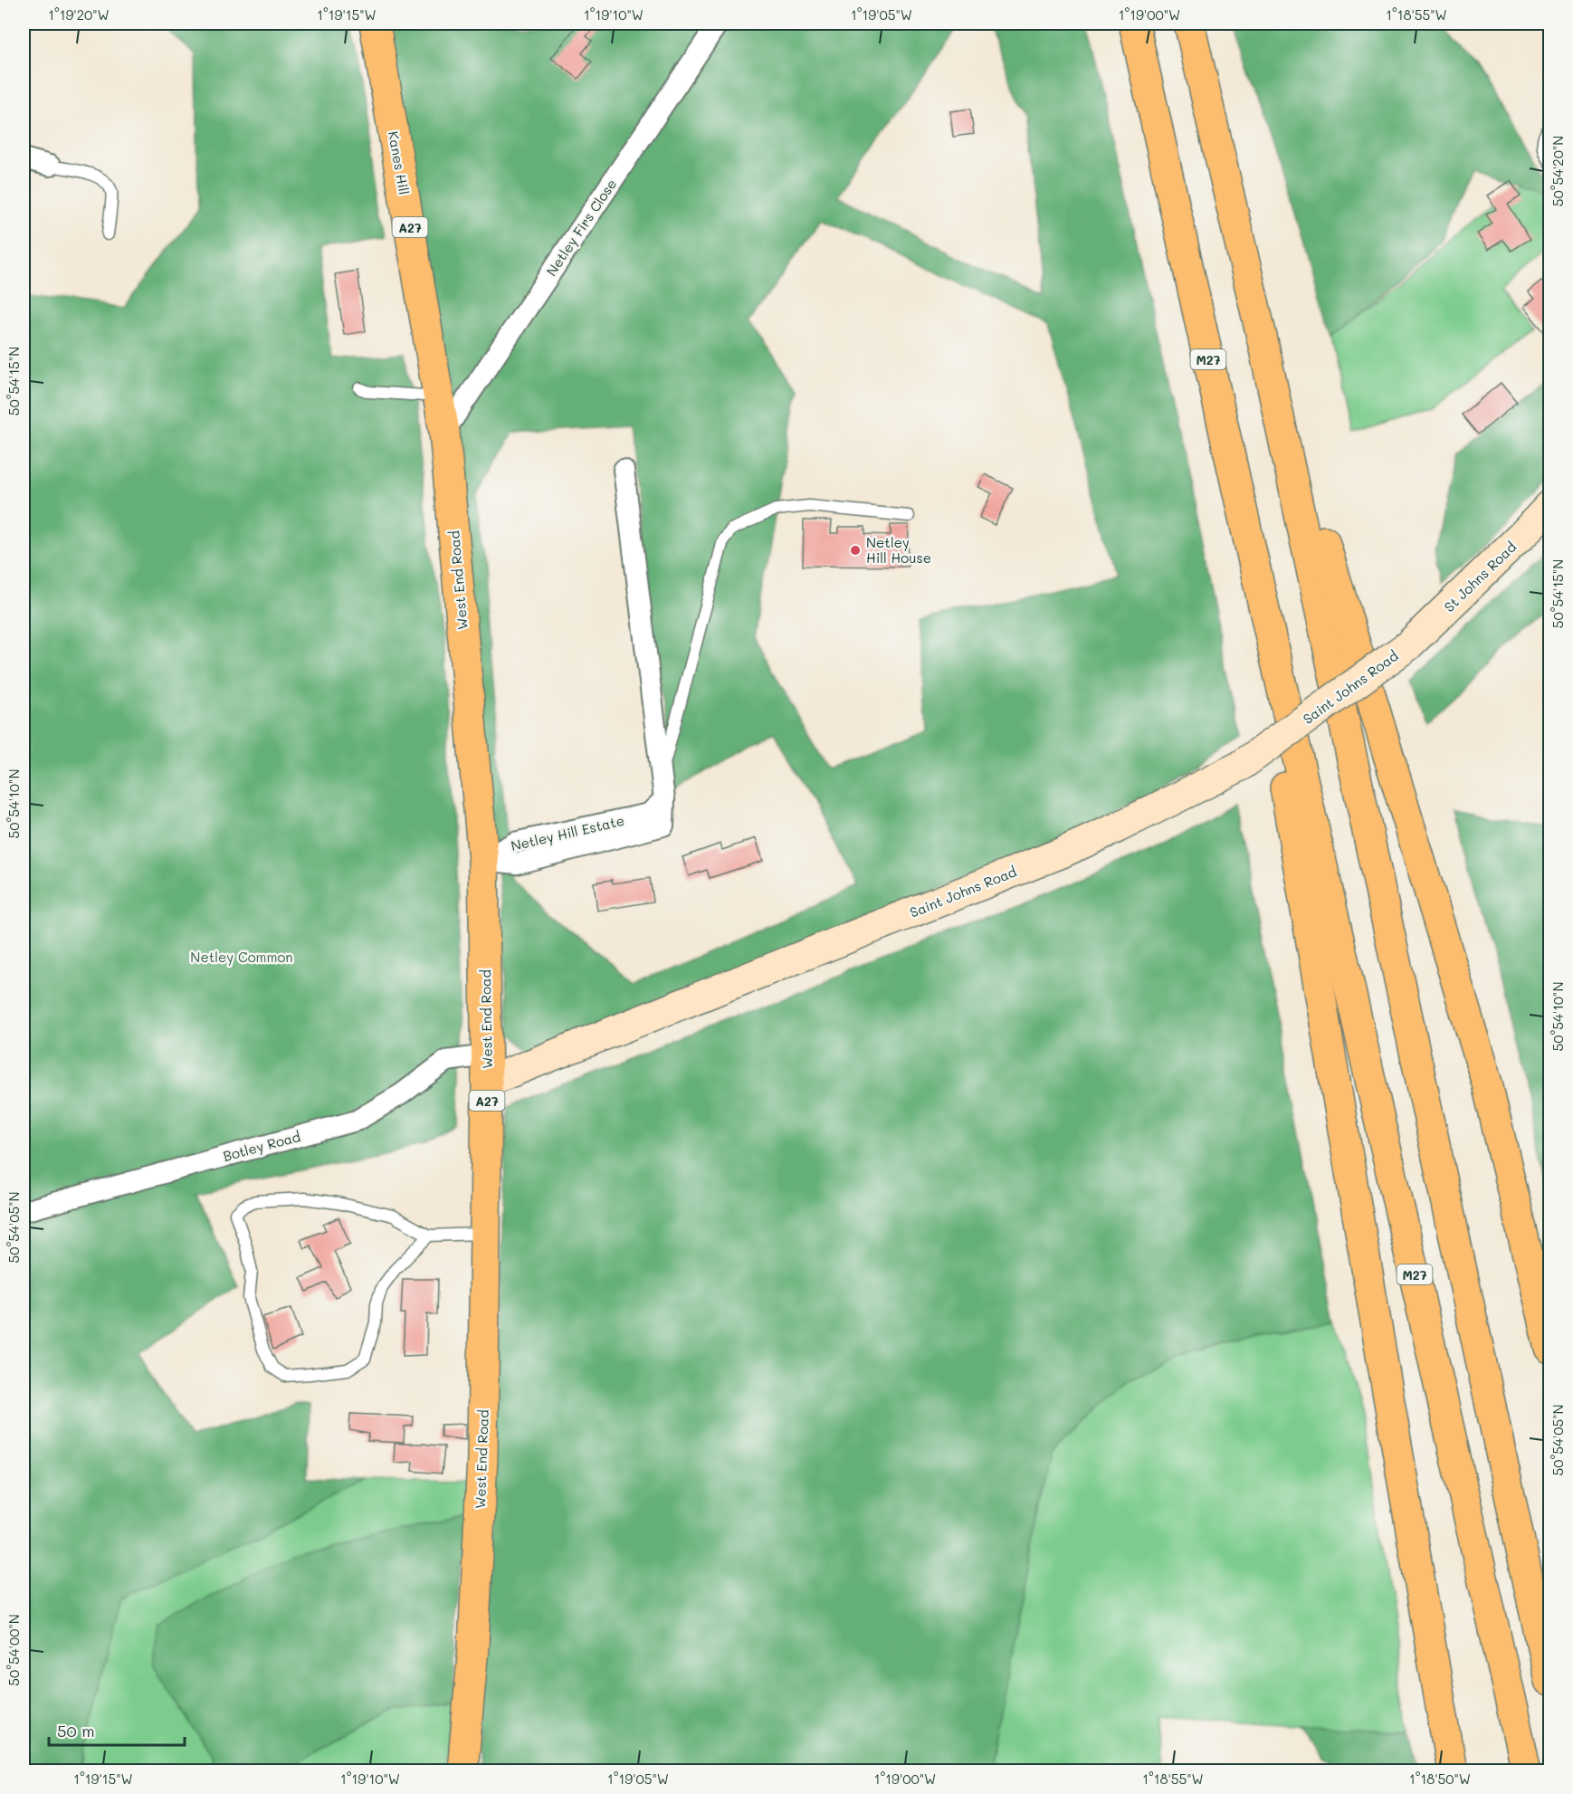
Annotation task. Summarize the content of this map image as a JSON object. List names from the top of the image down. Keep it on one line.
{"streets":{"main road":["Kanes Hill","A27","M27","St Johns Road","West End Road","Saint Johns Road"],"street":["Netley Firs Close","Netley Hill Estate","Botley Road"]},"crossings":[["Kanes Hill","Netley Firs Close"],["Kanes Hill","West End Road"],["Netley Firs Close","West End Road"],["St Johns Road","Saint Johns Road"],["West End Road","Saint Johns Road"],["West End Road","Netley Hill Estate"],["West End Road","Botley Road"],["Saint Johns Road","Botley Road"]],"parks":["Netley Common"],"places":["Netley Hill House"],"scale_bar":"50 m","coordinates":["1°19'20\"W","1°19'15\"W","1°19'10\"W","1°19'05\"W","1°19'00\"W","1°18'55\"W","50°54'20\"N","50°54'15\"N","50°54'10\"N","50°54'05\"N","50°54'00\"N","1°18'50\"W"]}
